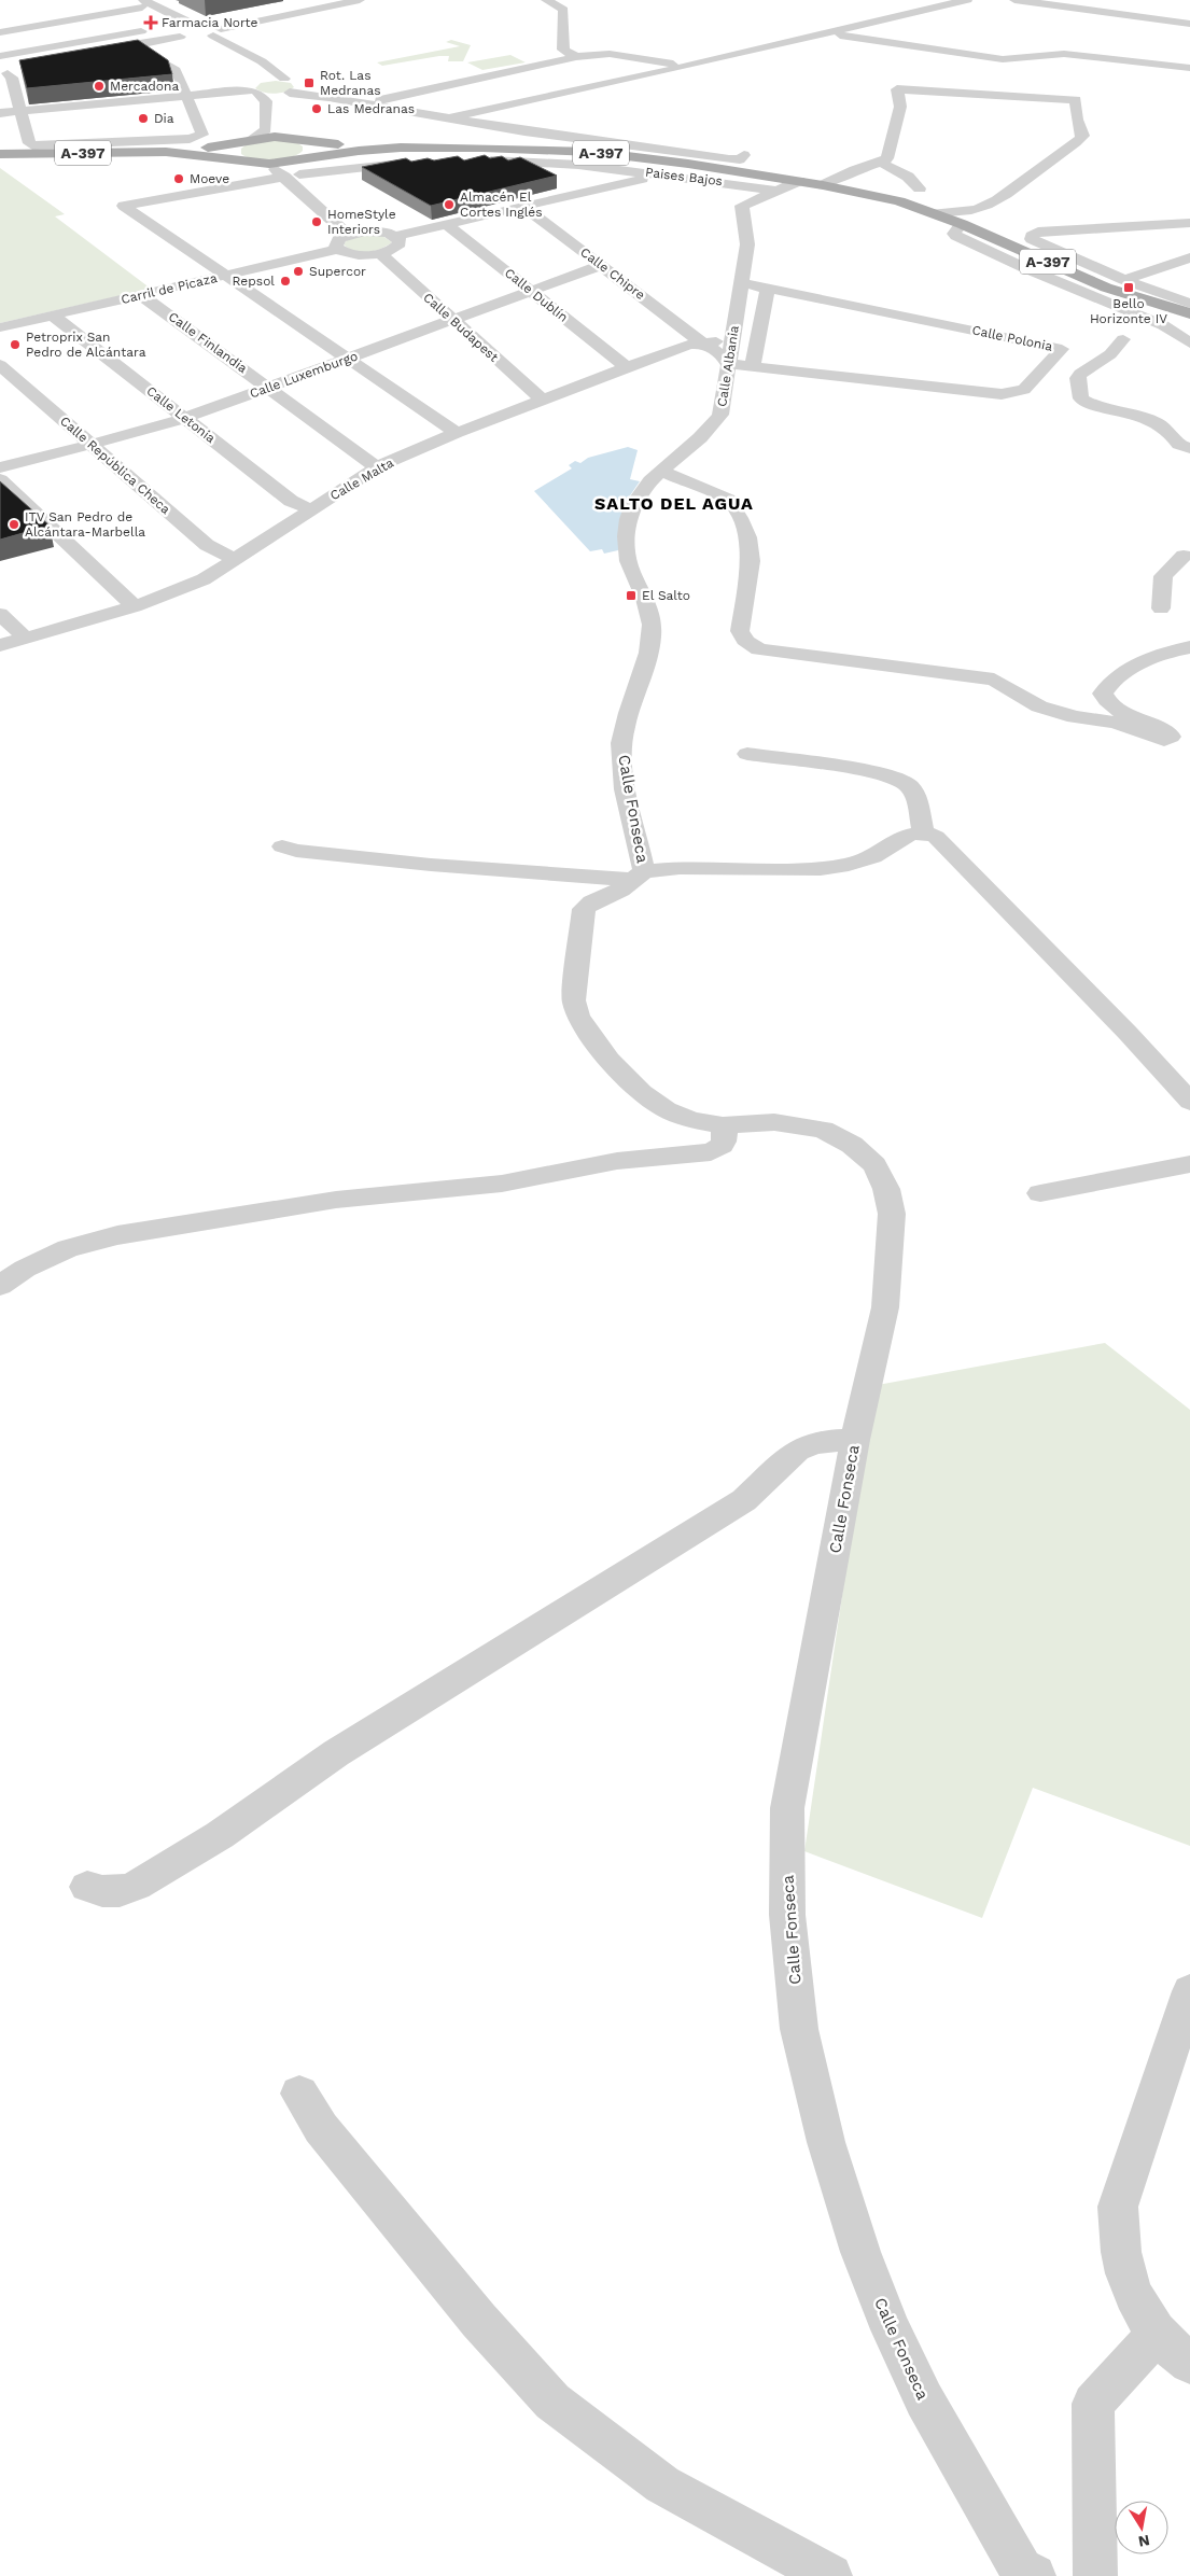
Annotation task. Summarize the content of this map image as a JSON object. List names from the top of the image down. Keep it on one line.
{"streets":{"main road":["A-397"],"street":["Paises Bajos","Calle Chipre","Carril de Picaza","Calle Dublín","Calle Budapest","Calle Polonia","Calle Finlandia","Calle Albania","Calle Luxemburgo","Calle Letonia","Calle República Checa","Calle Malta","Calle Fonseca"]},"crossings":[["A-397","Calle Albania"],["Paises Bajos","Calle Albania"],["Calle Chipre","Calle Luxemburgo"],["Calle Chipre","Calle Malta"],["Carril de Picaza","Calle Finlandia"],["Carril de Picaza","Calle Letonia"],["Calle Dublín","Calle Luxemburgo"],["Calle Dublín","Calle Malta"],["Calle Budapest","Calle Luxemburgo"],["Calle Budapest","Calle Malta"],["Calle Polonia","Calle Albania"],["Calle Finlandia","Calle Luxemburgo"],["Calle Finlandia","Calle Malta"],["Calle Albania","Calle Malta"],["Calle Albania","Calle Fonseca"],["Calle Luxemburgo","Calle Letonia"],["Calle Luxemburgo","Calle República Checa"],["Calle Letonia","Calle Malta"],["Calle República Checa","Calle Malta"]],"districts":["SALTO DEL AGUA"],"places":{"health":["Farmacia Norte"],"transit":["Rot. Las Medranas","Bello Horizonte IV","El Salto"],"other":["Mercadona","Las Medranas","Dia","Moeve","Almacén El Cortes Inglés","HomeStyle Interiors","Supercor","Repsol","Petroprix San Pedro de Alcántara","ITV San Pedro de Alcántara-Marbella"]},"north":"bottom"}
